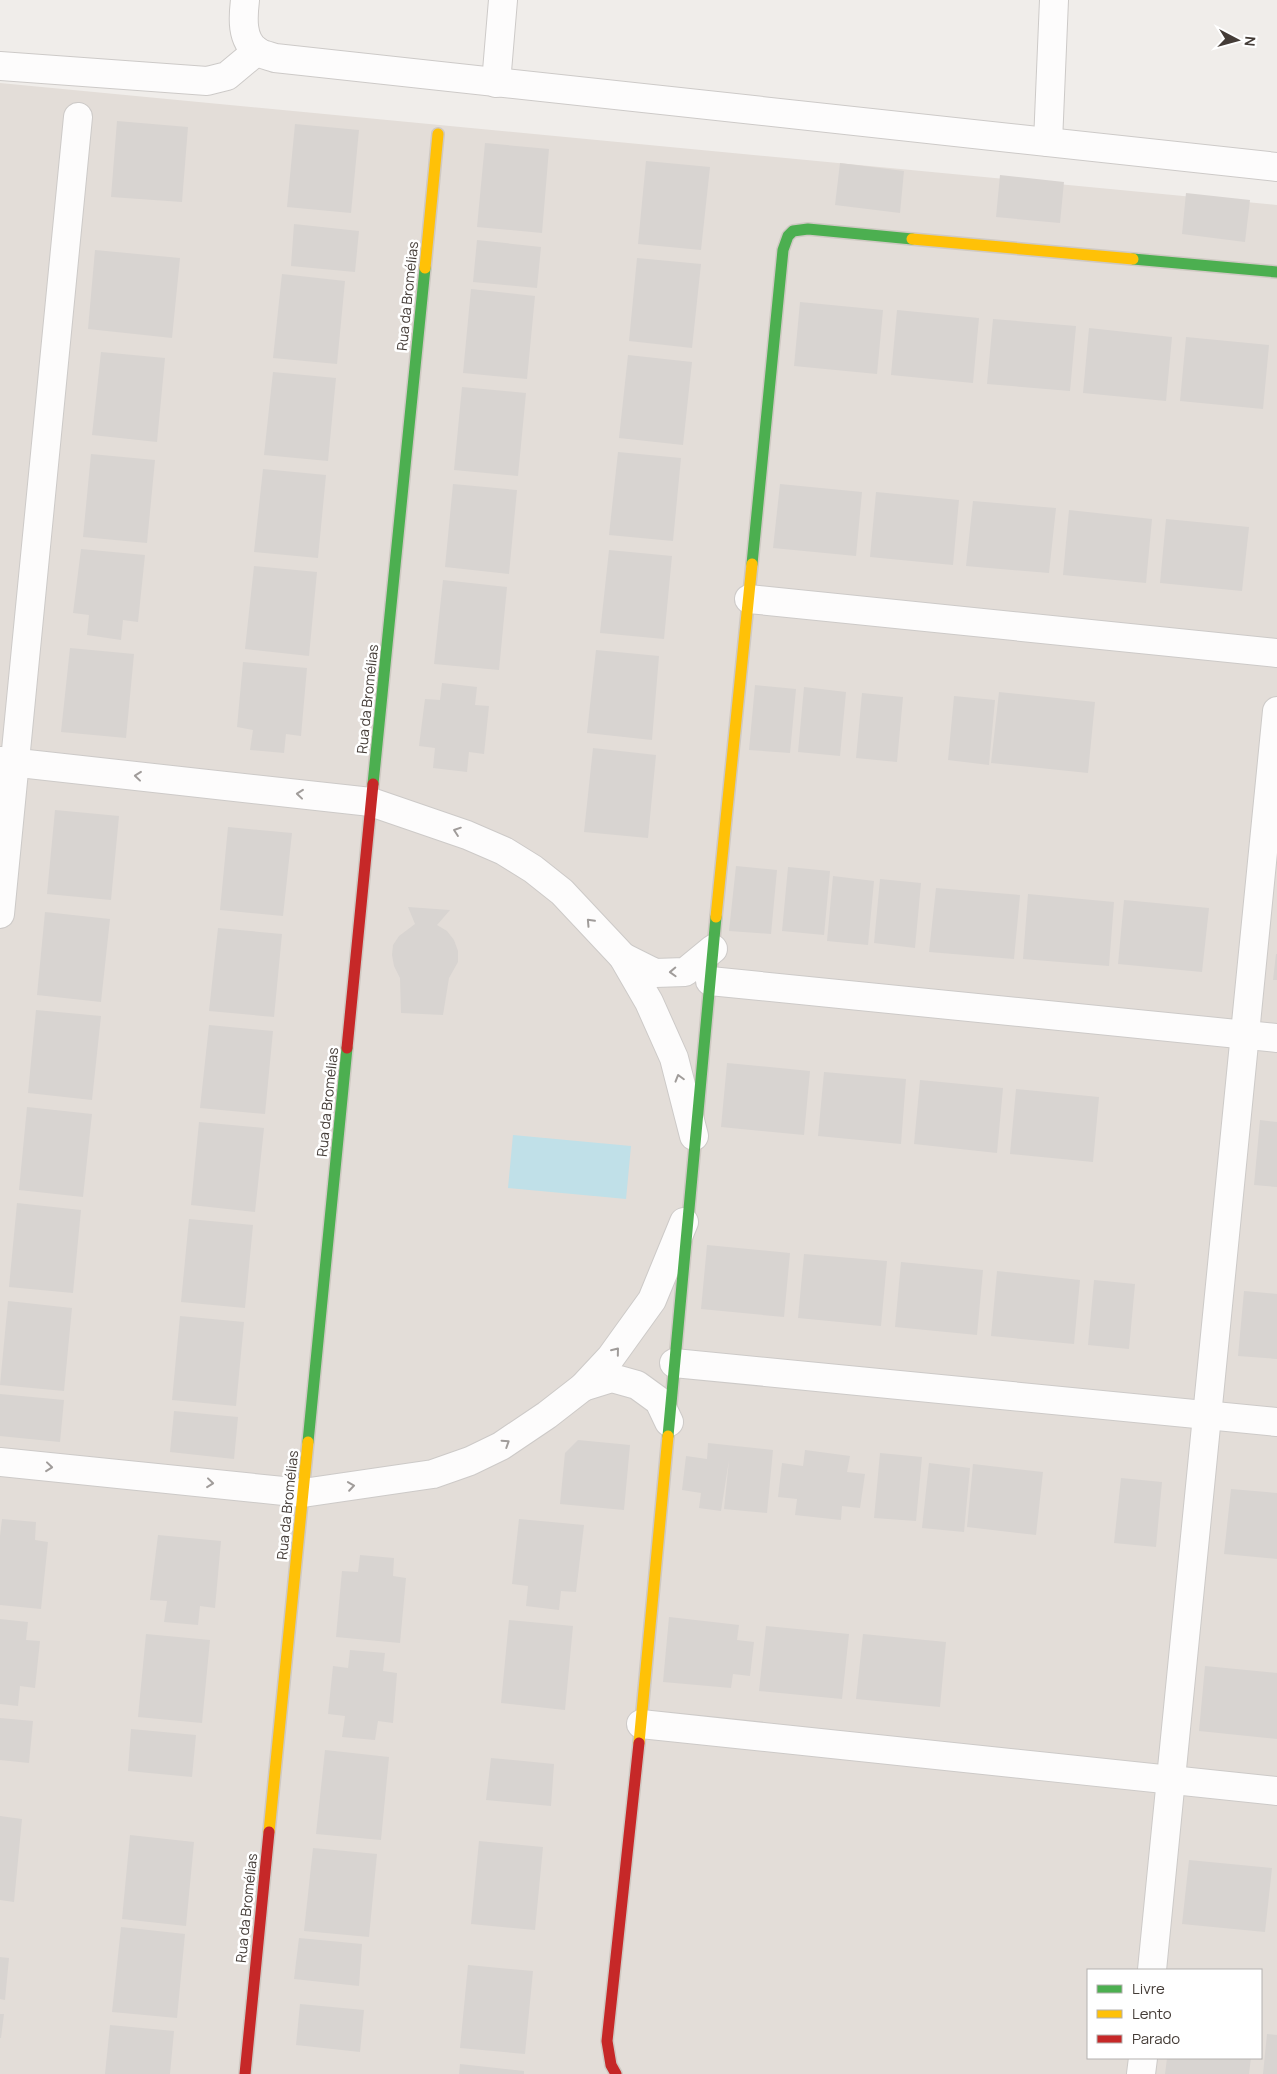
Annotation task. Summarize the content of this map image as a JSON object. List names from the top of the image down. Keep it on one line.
{"streets":{"street":["Rua da Bromélias"]},"legend":["Livre","Lento","Parado"],"north":"right"}
